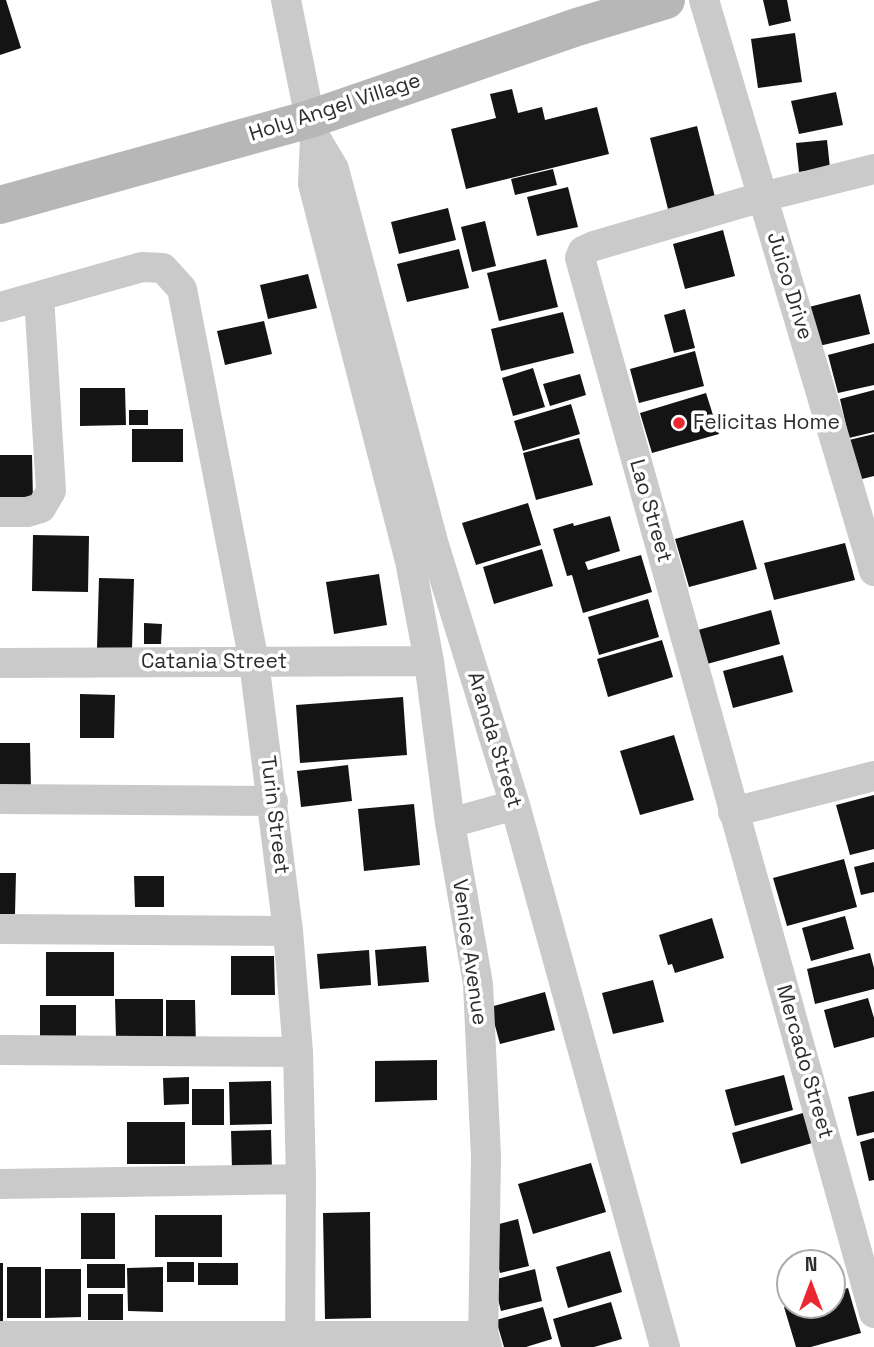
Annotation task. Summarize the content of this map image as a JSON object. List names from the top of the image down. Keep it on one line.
{"streets":{"street":["Holy Angel Village","Juico Drive","Lao Street","Catania Street","Aranda Street","Turin Street","Venice Avenue","Mercado Street"]},"crossings":[["Holy Angel Village","Aranda Street"],["Juico Drive","Lao Street"],["Lao Street","Mercado Street"],["Catania Street","Turin Street"],["Catania Street","Venice Avenue"],["Aranda Street","Venice Avenue"]],"places":["Felicitas Home"],"north":"top"}
